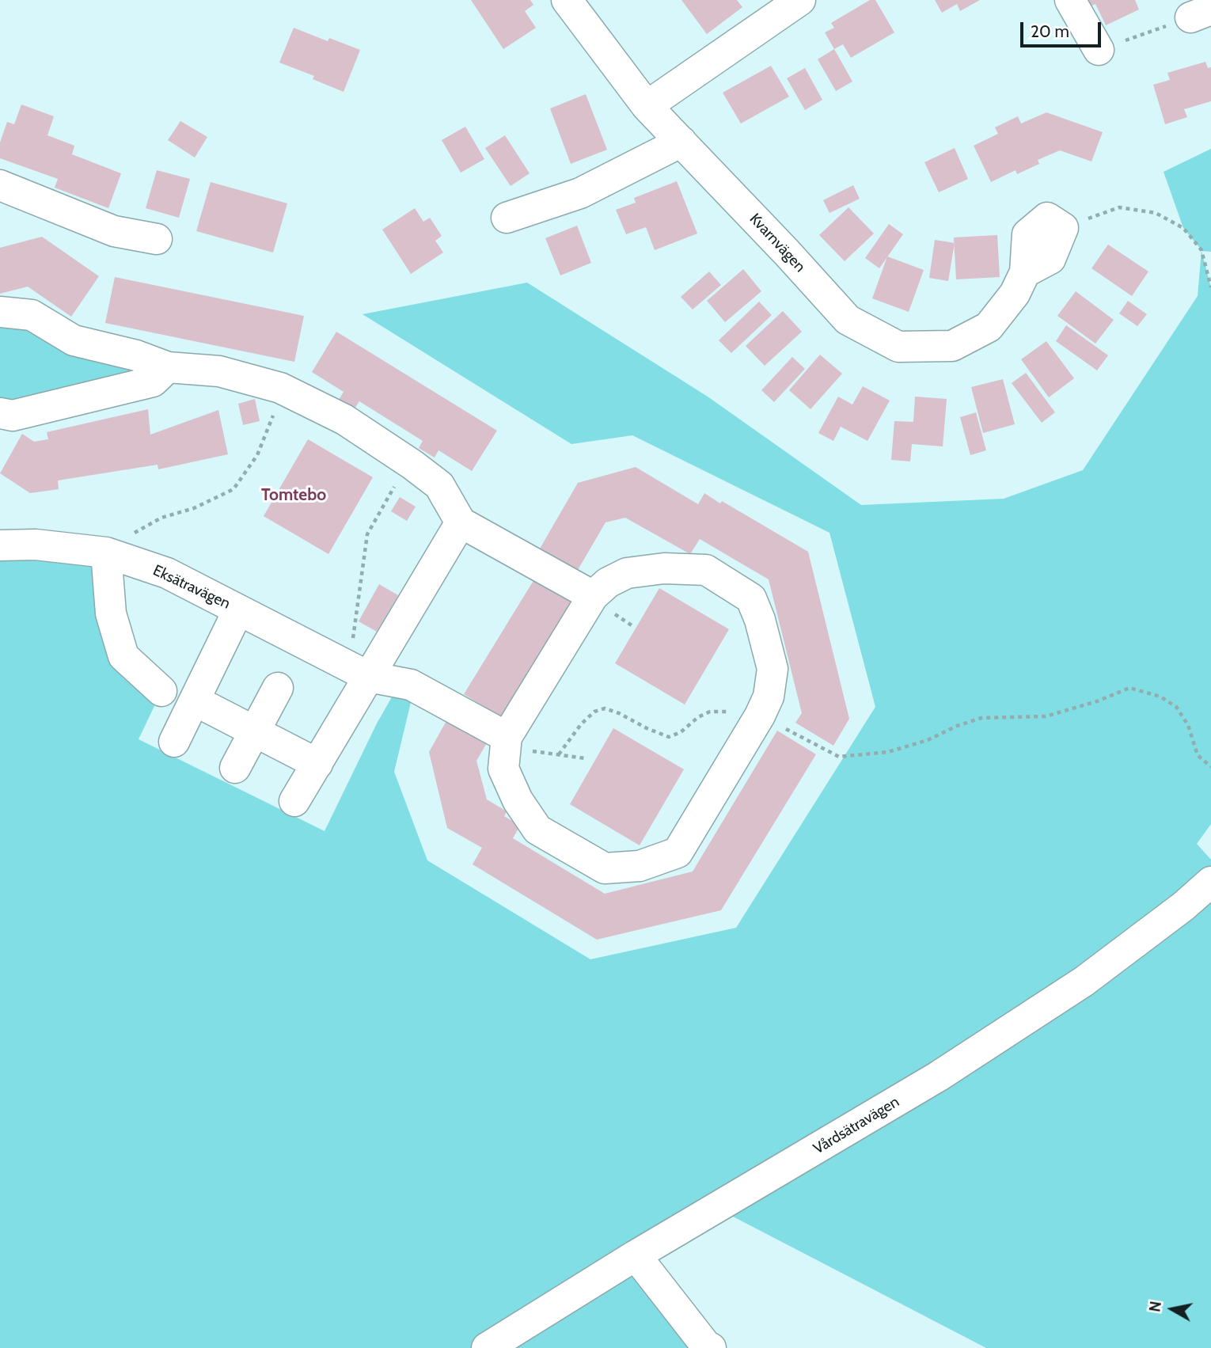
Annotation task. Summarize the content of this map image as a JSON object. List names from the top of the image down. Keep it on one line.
{"streets":{"street":["Kvarnvägen","Eksätravägen","Vårdsätravägen"]},"districts":["Tomtebo"],"scale_bar":"20 m","north":"left"}
